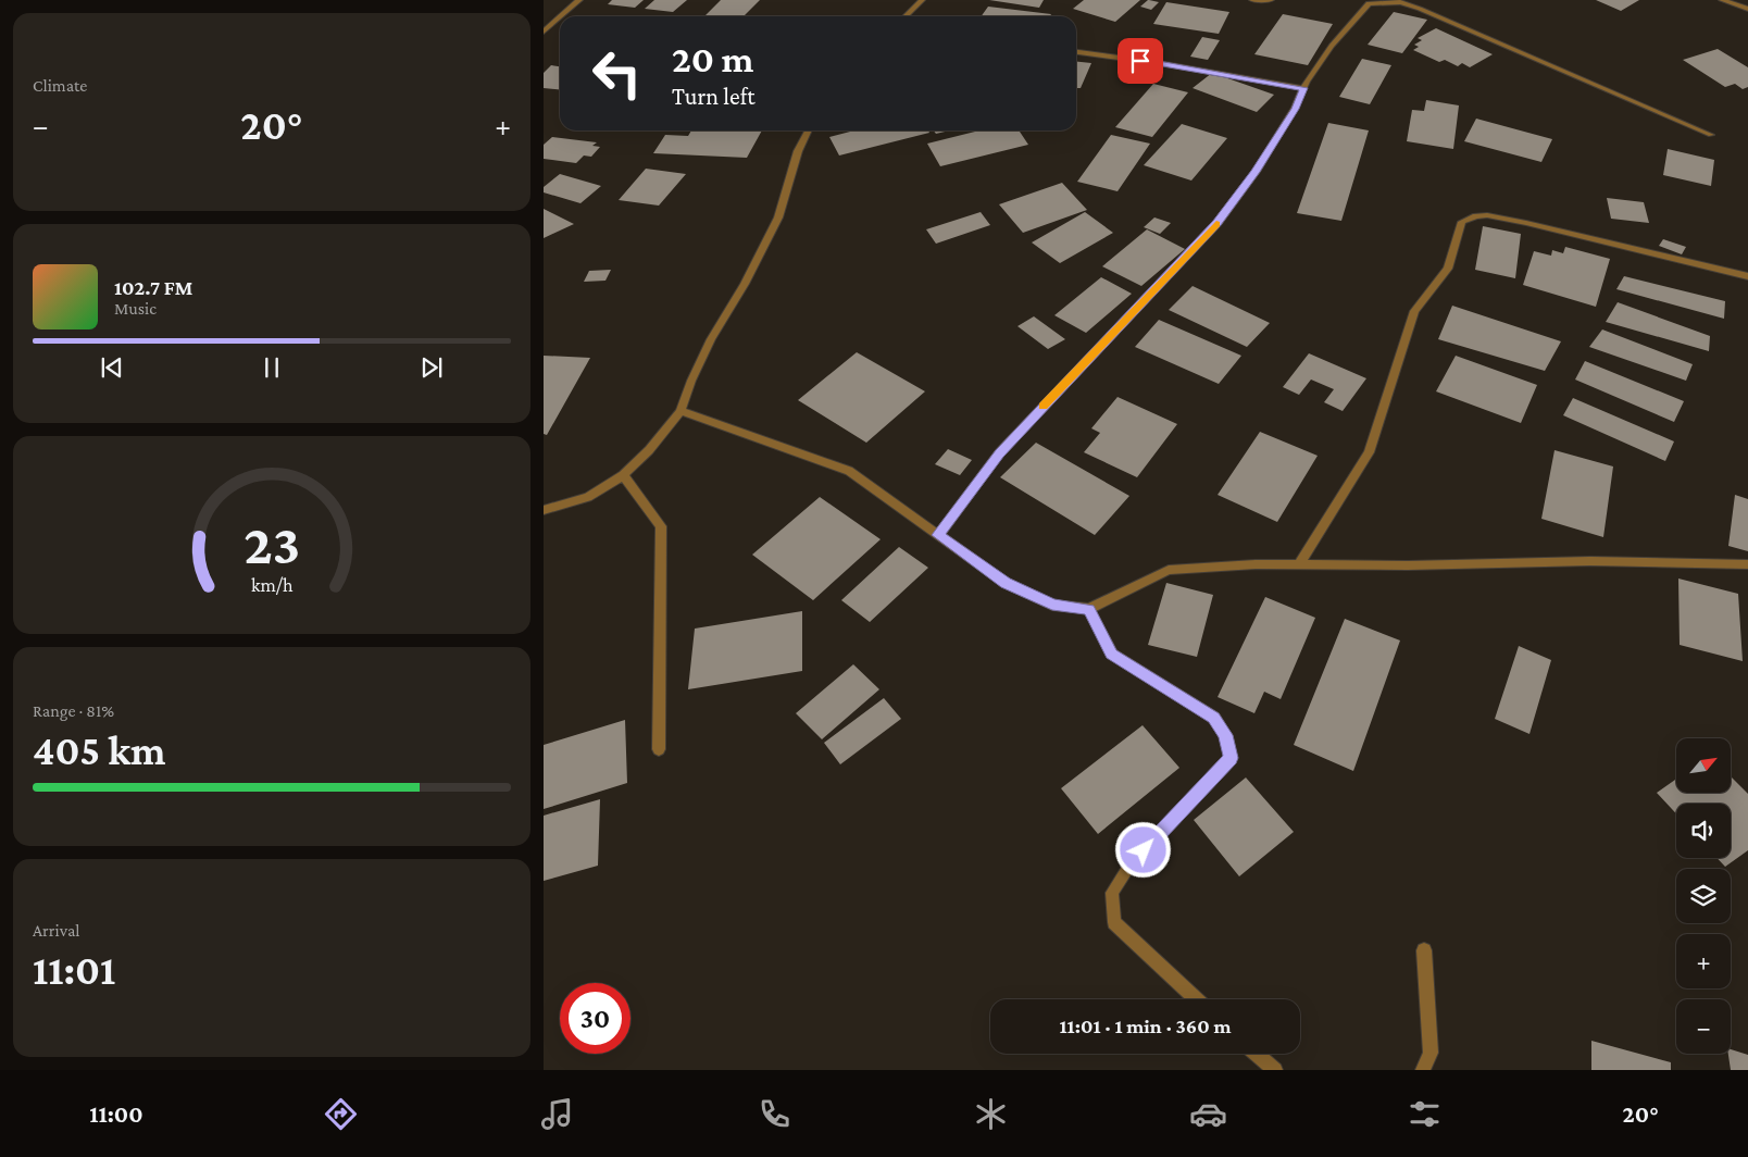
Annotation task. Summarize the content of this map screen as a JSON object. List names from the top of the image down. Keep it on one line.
{"north":"top right","page":{"tile":["Climate",["Range · 81%","405 km"],["Arrival","11:01"]],"turn":["20 m","Turn left"],"heat":["−","20°","+"],"song":["102.7 FM","Music"],"map_buttons":["+","−"],"limit":"30","trip":"11:01 · 1 min · 360 m","tabs":["11:00","20°"],"gauge":["23","km/h"]}}
